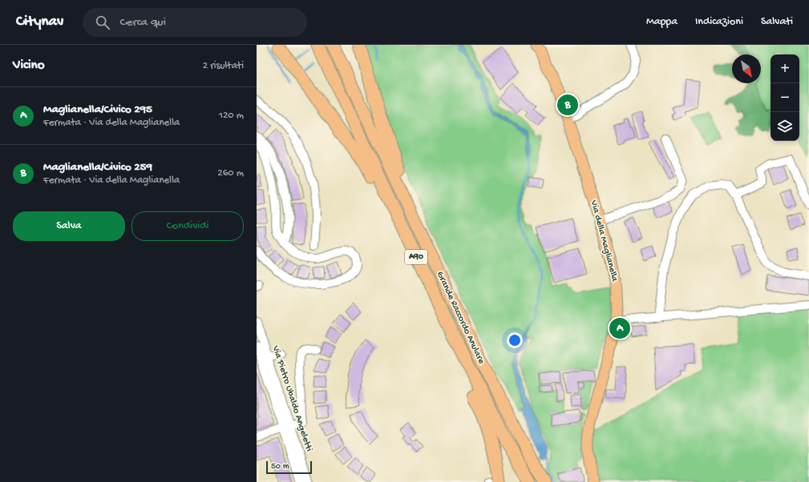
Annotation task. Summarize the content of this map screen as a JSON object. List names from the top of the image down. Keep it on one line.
{"streets":{"highway":["A90","Grande Raccordo Anulare"],"main road":["Via della Maglianella"],"street":["Via Pietro Ubaldo Angeletti"]},"scale_bar":"50 m","north":"bottom right","page":{"header":"Citynav","search":"Cerca qui","nav":["Mappa","Indicazioni","Salvati"],"heading":["Vicino","2 risultati"],"map_buttons":["+","−"],"list":[{"mark":"A","name":"Maglianella/Civico 295","note":"Fermata · Via della Maglianella","value":"120 m"},{"mark":"B","name":"Maglianella/Civico 259","note":"Fermata · Via della Maglianella","value":"260 m"}],"pins":["B","A"],"buttons":["Salva","Condividi"],"scale":"50 m"}}
